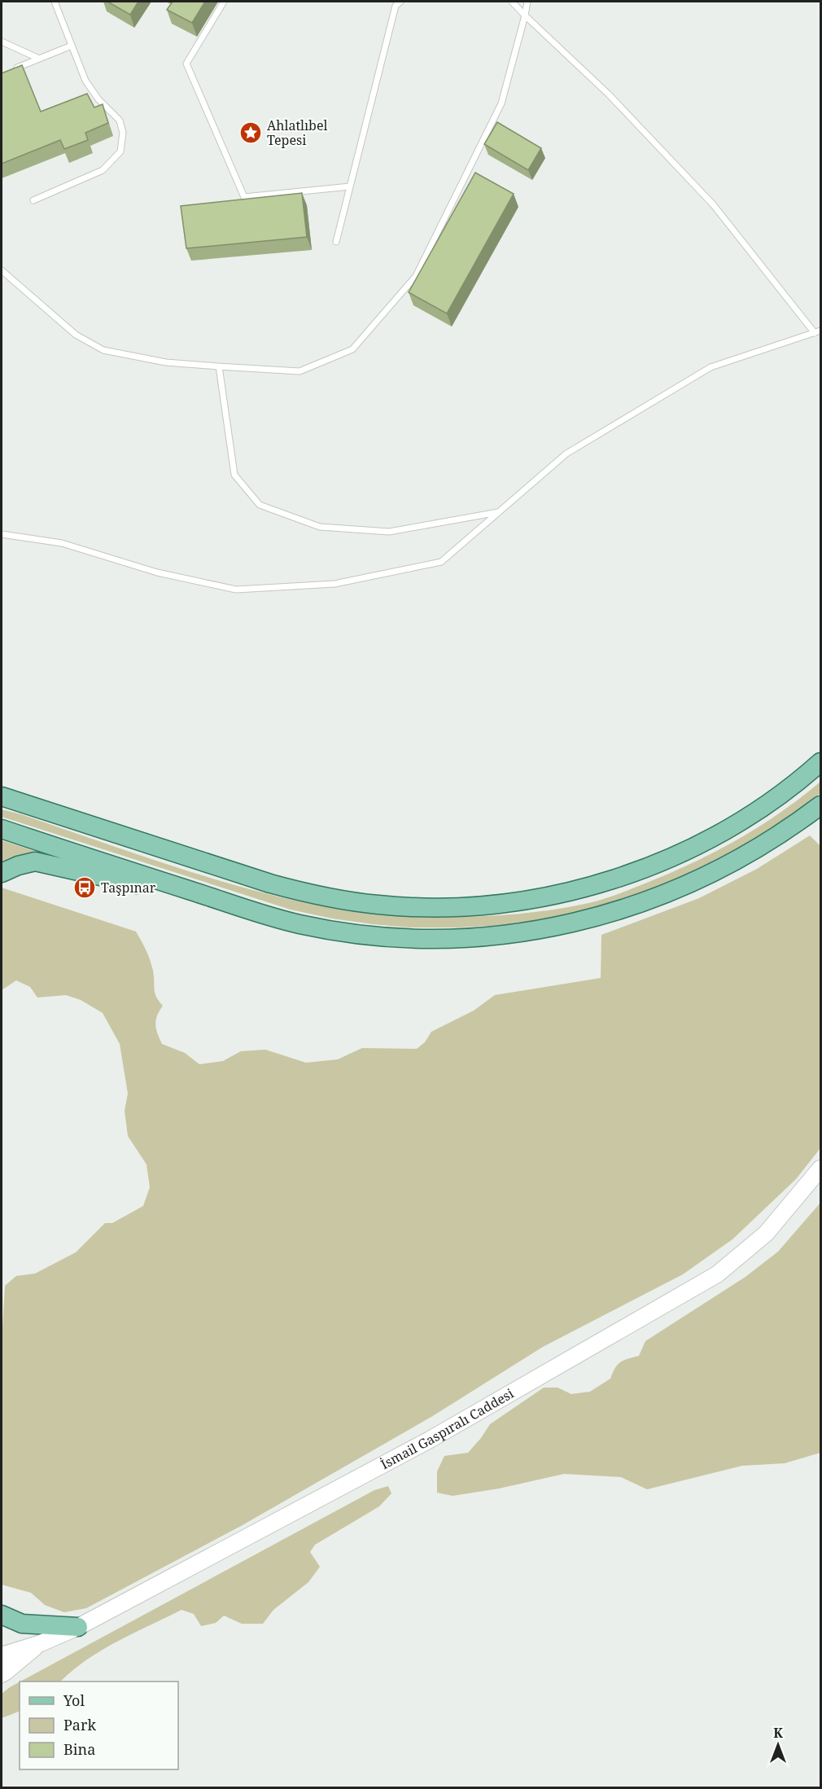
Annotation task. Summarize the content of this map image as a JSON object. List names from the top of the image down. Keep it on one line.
{"streets":{"main road":["İsmail Gaspıralı Caddesi"]},"places":{"place":["Ahlatlıbel Tepesi"],"bus stop":["Taşpınar"]},"legend":["Yol","Park","Bina"],"north":"top"}
